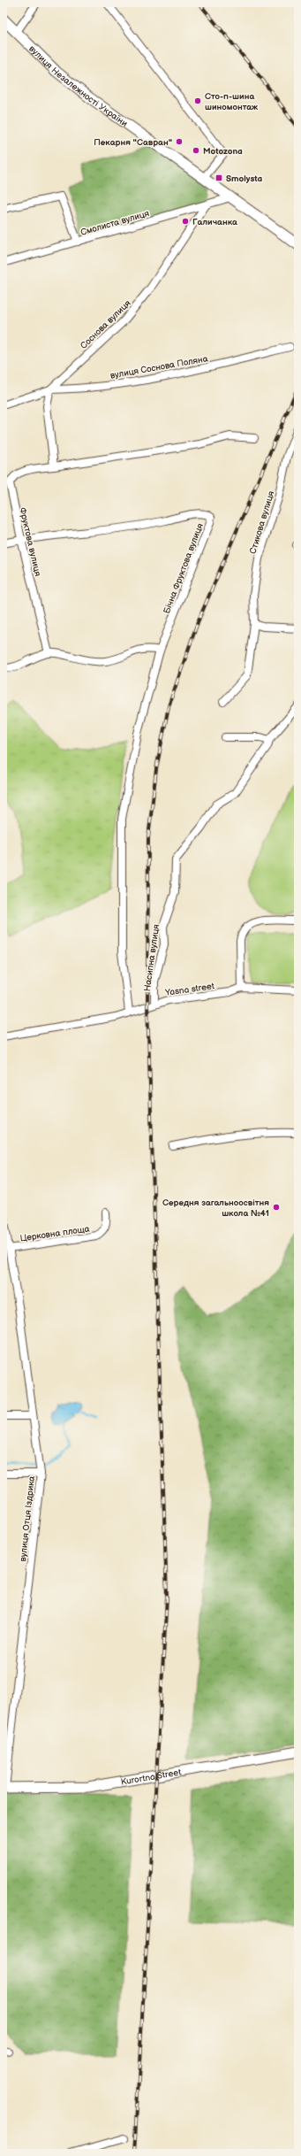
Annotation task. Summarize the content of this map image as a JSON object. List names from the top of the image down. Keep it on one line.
{"streets":{"main road":["вулиця Незалежності України","Kurortna Street"],"street":["Смолиста вулиця","Соснова вулиця","вулиця Соснова Поляна","Стикова вулиця","Фруктова вулиця","Бічна Фруктова вулиця","Насипна вулиця","Yasna street","Церковна площа","вулиця Отця Іздрика"]},"crossings":[["вулиця Незалежності України","Смолиста вулиця"],["Смолиста вулиця","Соснова вулиця"],["Соснова вулиця","вулиця Соснова Поляна"],["Фруктова вулиця","Бічна Фруктова вулиця"],["Насипна вулиця","Yasna street"],["Церковна площа","вулиця Отця Іздрика"],["вулиця Отця Іздрика","Kurortna Street"]],"places":{"other":["Сто-п-шина шиномонтаж","Пекарня \"Савран\"","Motozona","Галичанка","Середня загальноосвітня школа №41"],"transit":["Smolysta"]}}
